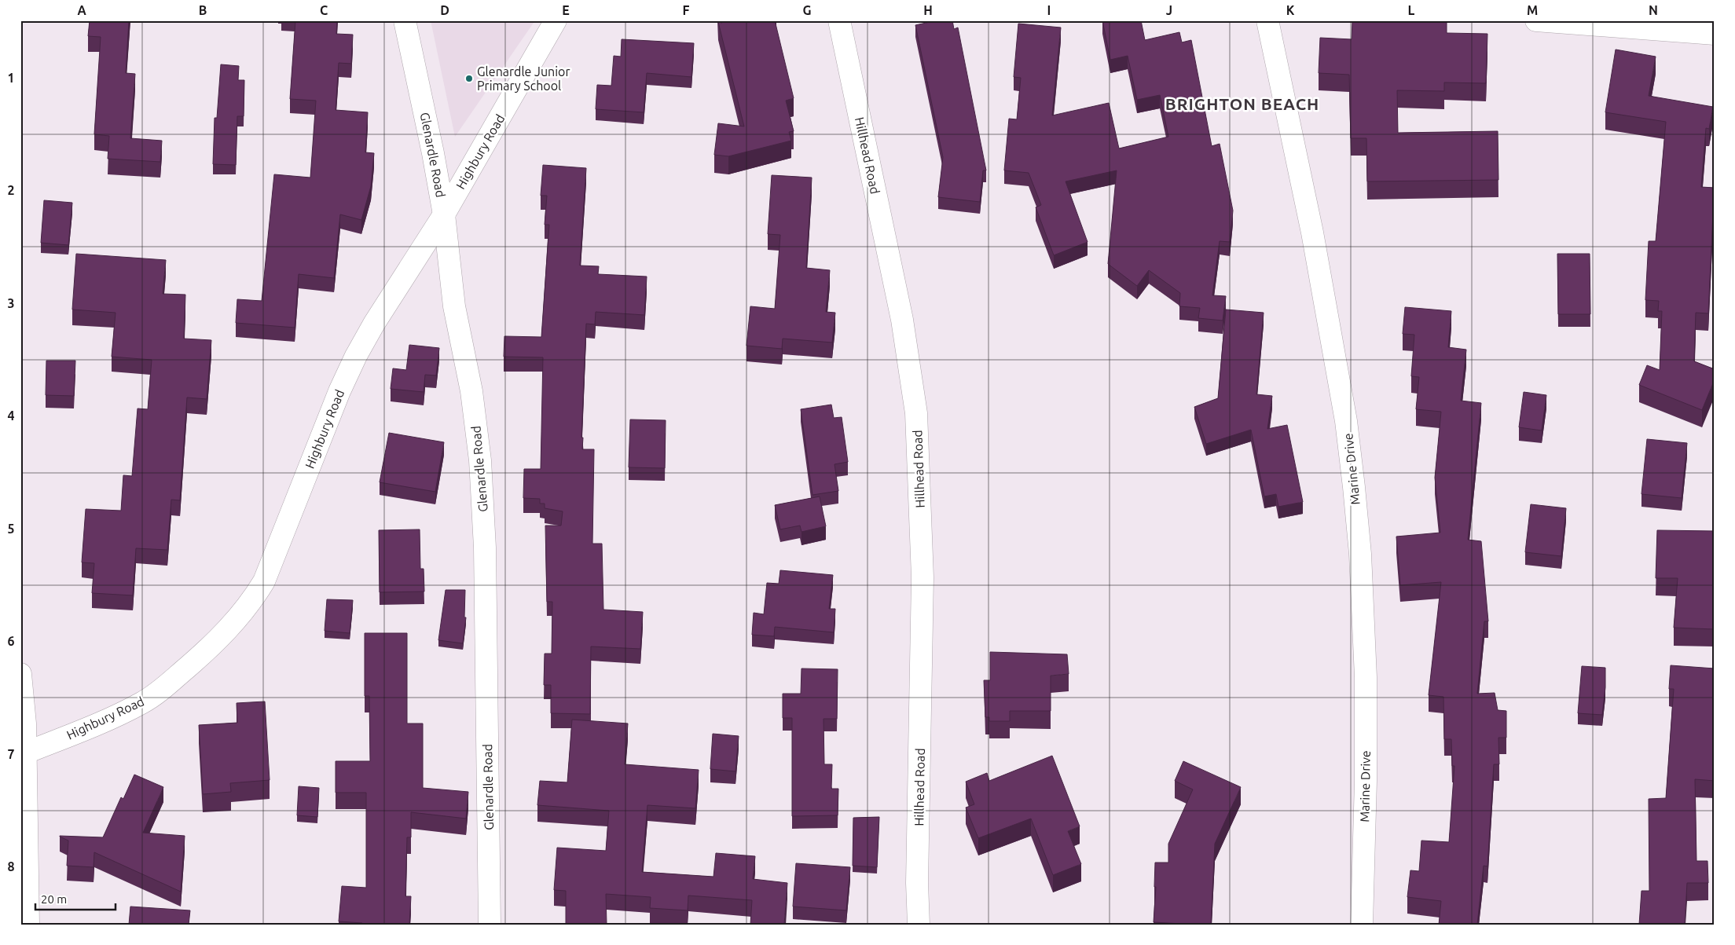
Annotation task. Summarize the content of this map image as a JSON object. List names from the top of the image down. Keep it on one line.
{"streets":{"street":["Highbury Road","Glenardle Road","Hillhead Road","Marine Drive"]},"crossings":[["Highbury Road","Glenardle Road"]],"districts":["BRIGHTON BEACH"],"places":["Glenardle Junior Primary School"],"scale_bar":"20 m","grid":{"columns":["A","B","C","D","E","F","G","H","I","J","K","L","M","N"],"rows":["1","2","3","4","5","6","7","8"]}}
